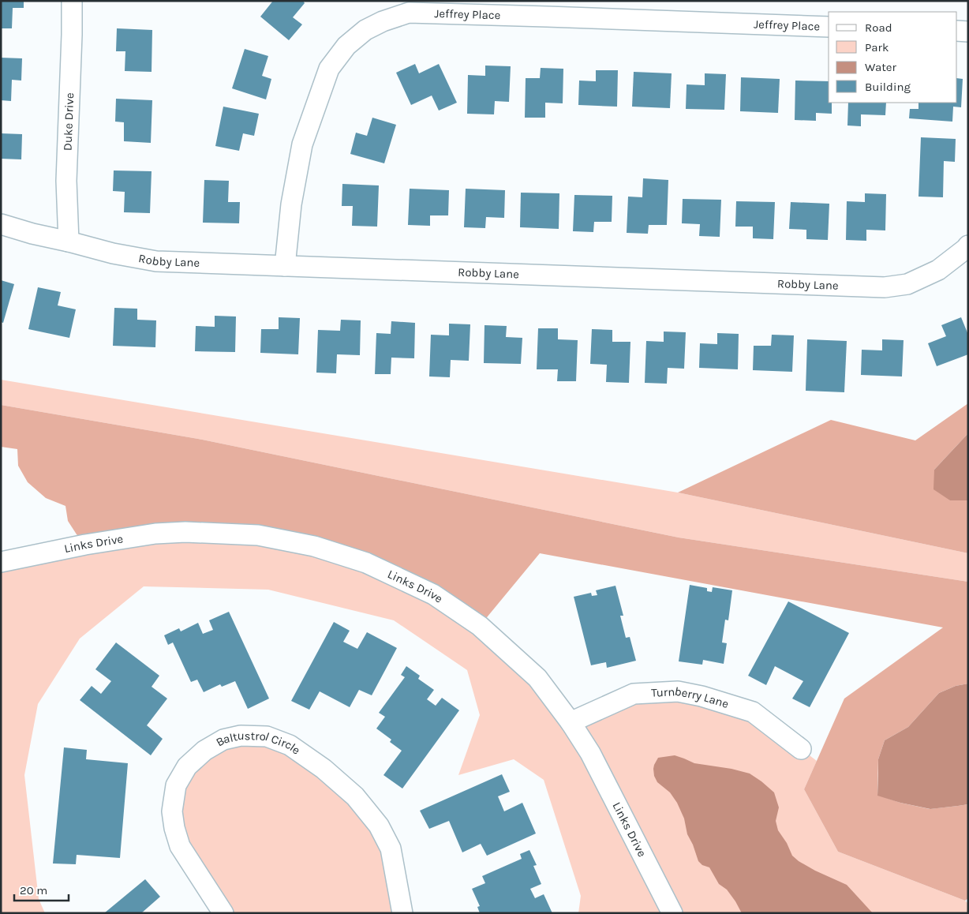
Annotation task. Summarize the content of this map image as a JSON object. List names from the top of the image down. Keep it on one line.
{"streets":{"street":["Jeffrey Place","Duke Drive","Robby Lane","Links Drive","Turnberry Lane","Baltustrol Circle"]},"crossings":[["Jeffrey Place","Robby Lane"],["Duke Drive","Robby Lane"],["Links Drive","Turnberry Lane"]],"legend":["Road","Park","Water","Building"],"scale_bar":"20 m"}
